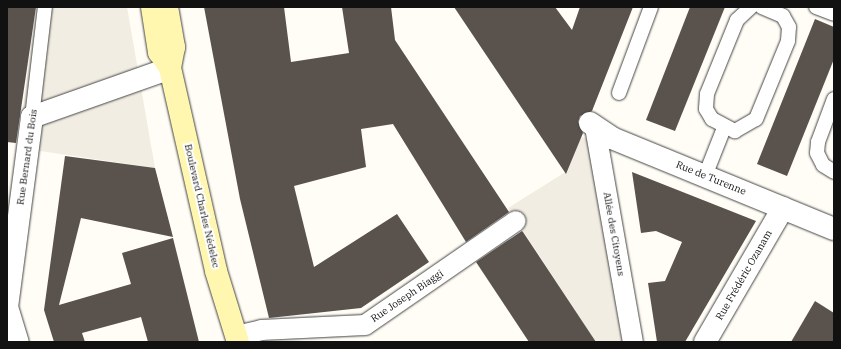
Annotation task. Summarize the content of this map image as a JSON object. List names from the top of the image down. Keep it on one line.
{"streets":{"main road":["Boulevard Charles Nédelec"],"street":["Rue Bernard du Bois","Rue de Turenne","Allée des Citoyens","Rue Frédéric Ozanam","Rue Joseph Biaggi"]},"crossings":[["Rue de Turenne","Allée des Citoyens"],["Rue de Turenne","Rue Frédéric Ozanam"],["Boulevard Charles Nédelec","Rue Joseph Biaggi"]]}
